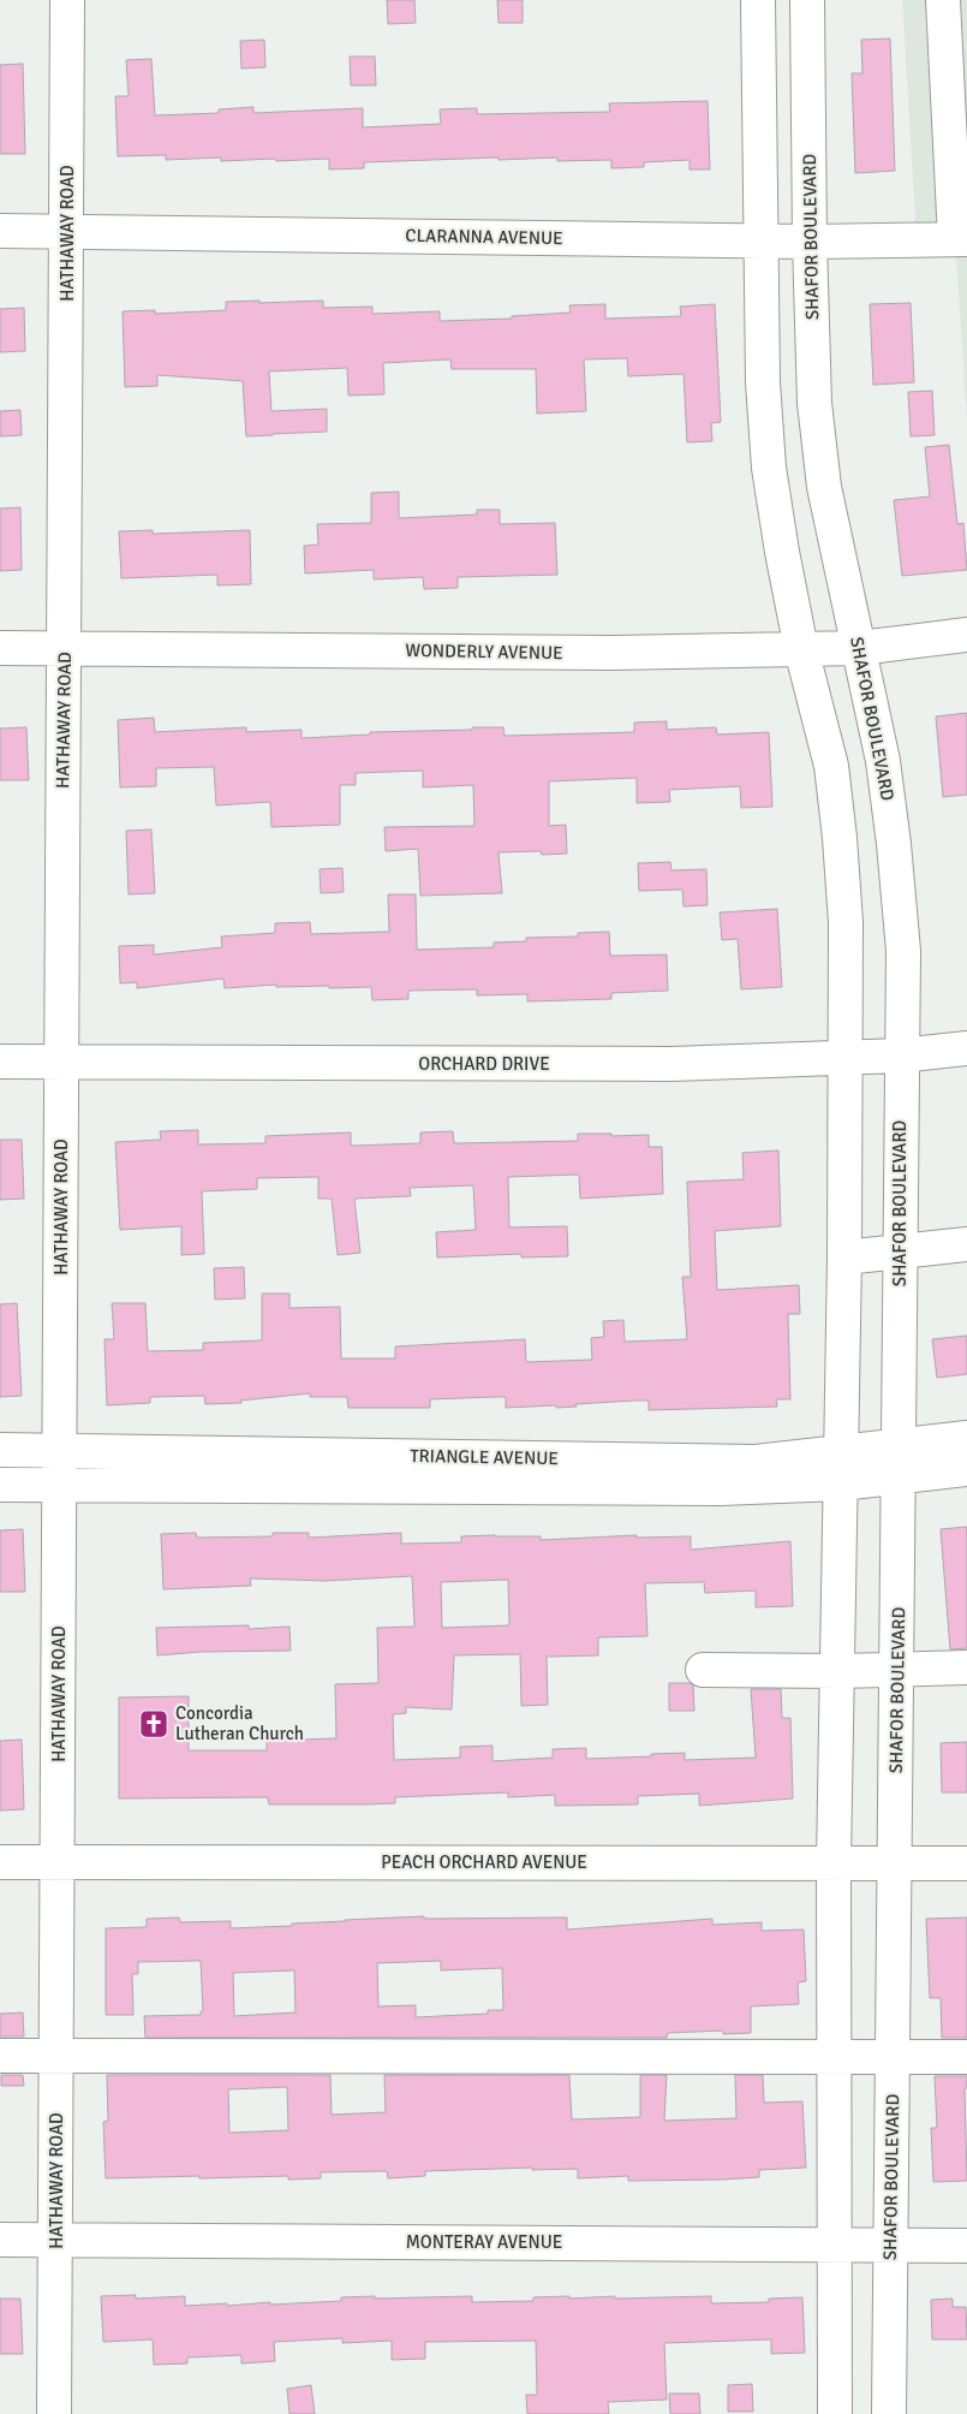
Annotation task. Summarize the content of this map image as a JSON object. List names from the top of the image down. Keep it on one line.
{"streets":{"street":["HATHAWAY ROAD","CLARANNA AVENUE","SHAFOR BOULEVARD","WONDERLY AVENUE","ORCHARD DRIVE","TRIANGLE AVENUE","PEACH ORCHARD AVENUE","MONTERAY AVENUE"]},"crossings":[["HATHAWAY ROAD","CLARANNA AVENUE"],["HATHAWAY ROAD","WONDERLY AVENUE"],["HATHAWAY ROAD","ORCHARD DRIVE"],["HATHAWAY ROAD","TRIANGLE AVENUE"],["HATHAWAY ROAD","PEACH ORCHARD AVENUE"],["HATHAWAY ROAD","MONTERAY AVENUE"],["CLARANNA AVENUE","SHAFOR BOULEVARD"],["SHAFOR BOULEVARD","WONDERLY AVENUE"],["SHAFOR BOULEVARD","ORCHARD DRIVE"],["SHAFOR BOULEVARD","TRIANGLE AVENUE"],["SHAFOR BOULEVARD","PEACH ORCHARD AVENUE"],["SHAFOR BOULEVARD","MONTERAY AVENUE"]],"places":{"church":["Concordia Lutheran Church"]}}
